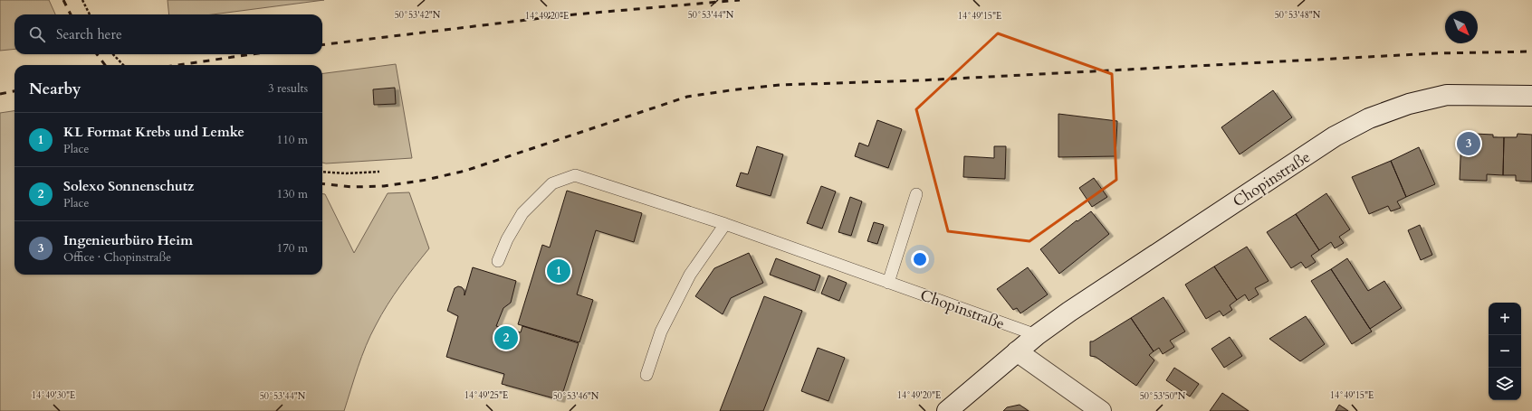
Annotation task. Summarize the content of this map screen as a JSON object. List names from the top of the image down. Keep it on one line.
{"streets":{"street":["Chopinstraße"]},"north":"bottom right","page":{"search":"Search here","heading":["Nearby","3 results"],"list":[{"mark":"1","name":"KL Format Krebs und Lemke","note":"Place","value":"110 m"},{"mark":"2","name":"Solexo Sonnenschutz","note":"Place","value":"130 m"},{"mark":"3","name":"Ingenieurbüro Heim","note":"Office · Chopinstraße","value":"170 m"}],"pins":["3","1","2"],"map_buttons":["+","−"]},"coordinates":["50°53'42\"N","50°53'44\"N","50°53'48\"N","14°49'20\"E","14°49'15\"E","14°49'30\"E","14°49'25\"E","50°53'46\"N","50°53'50\"N"]}
